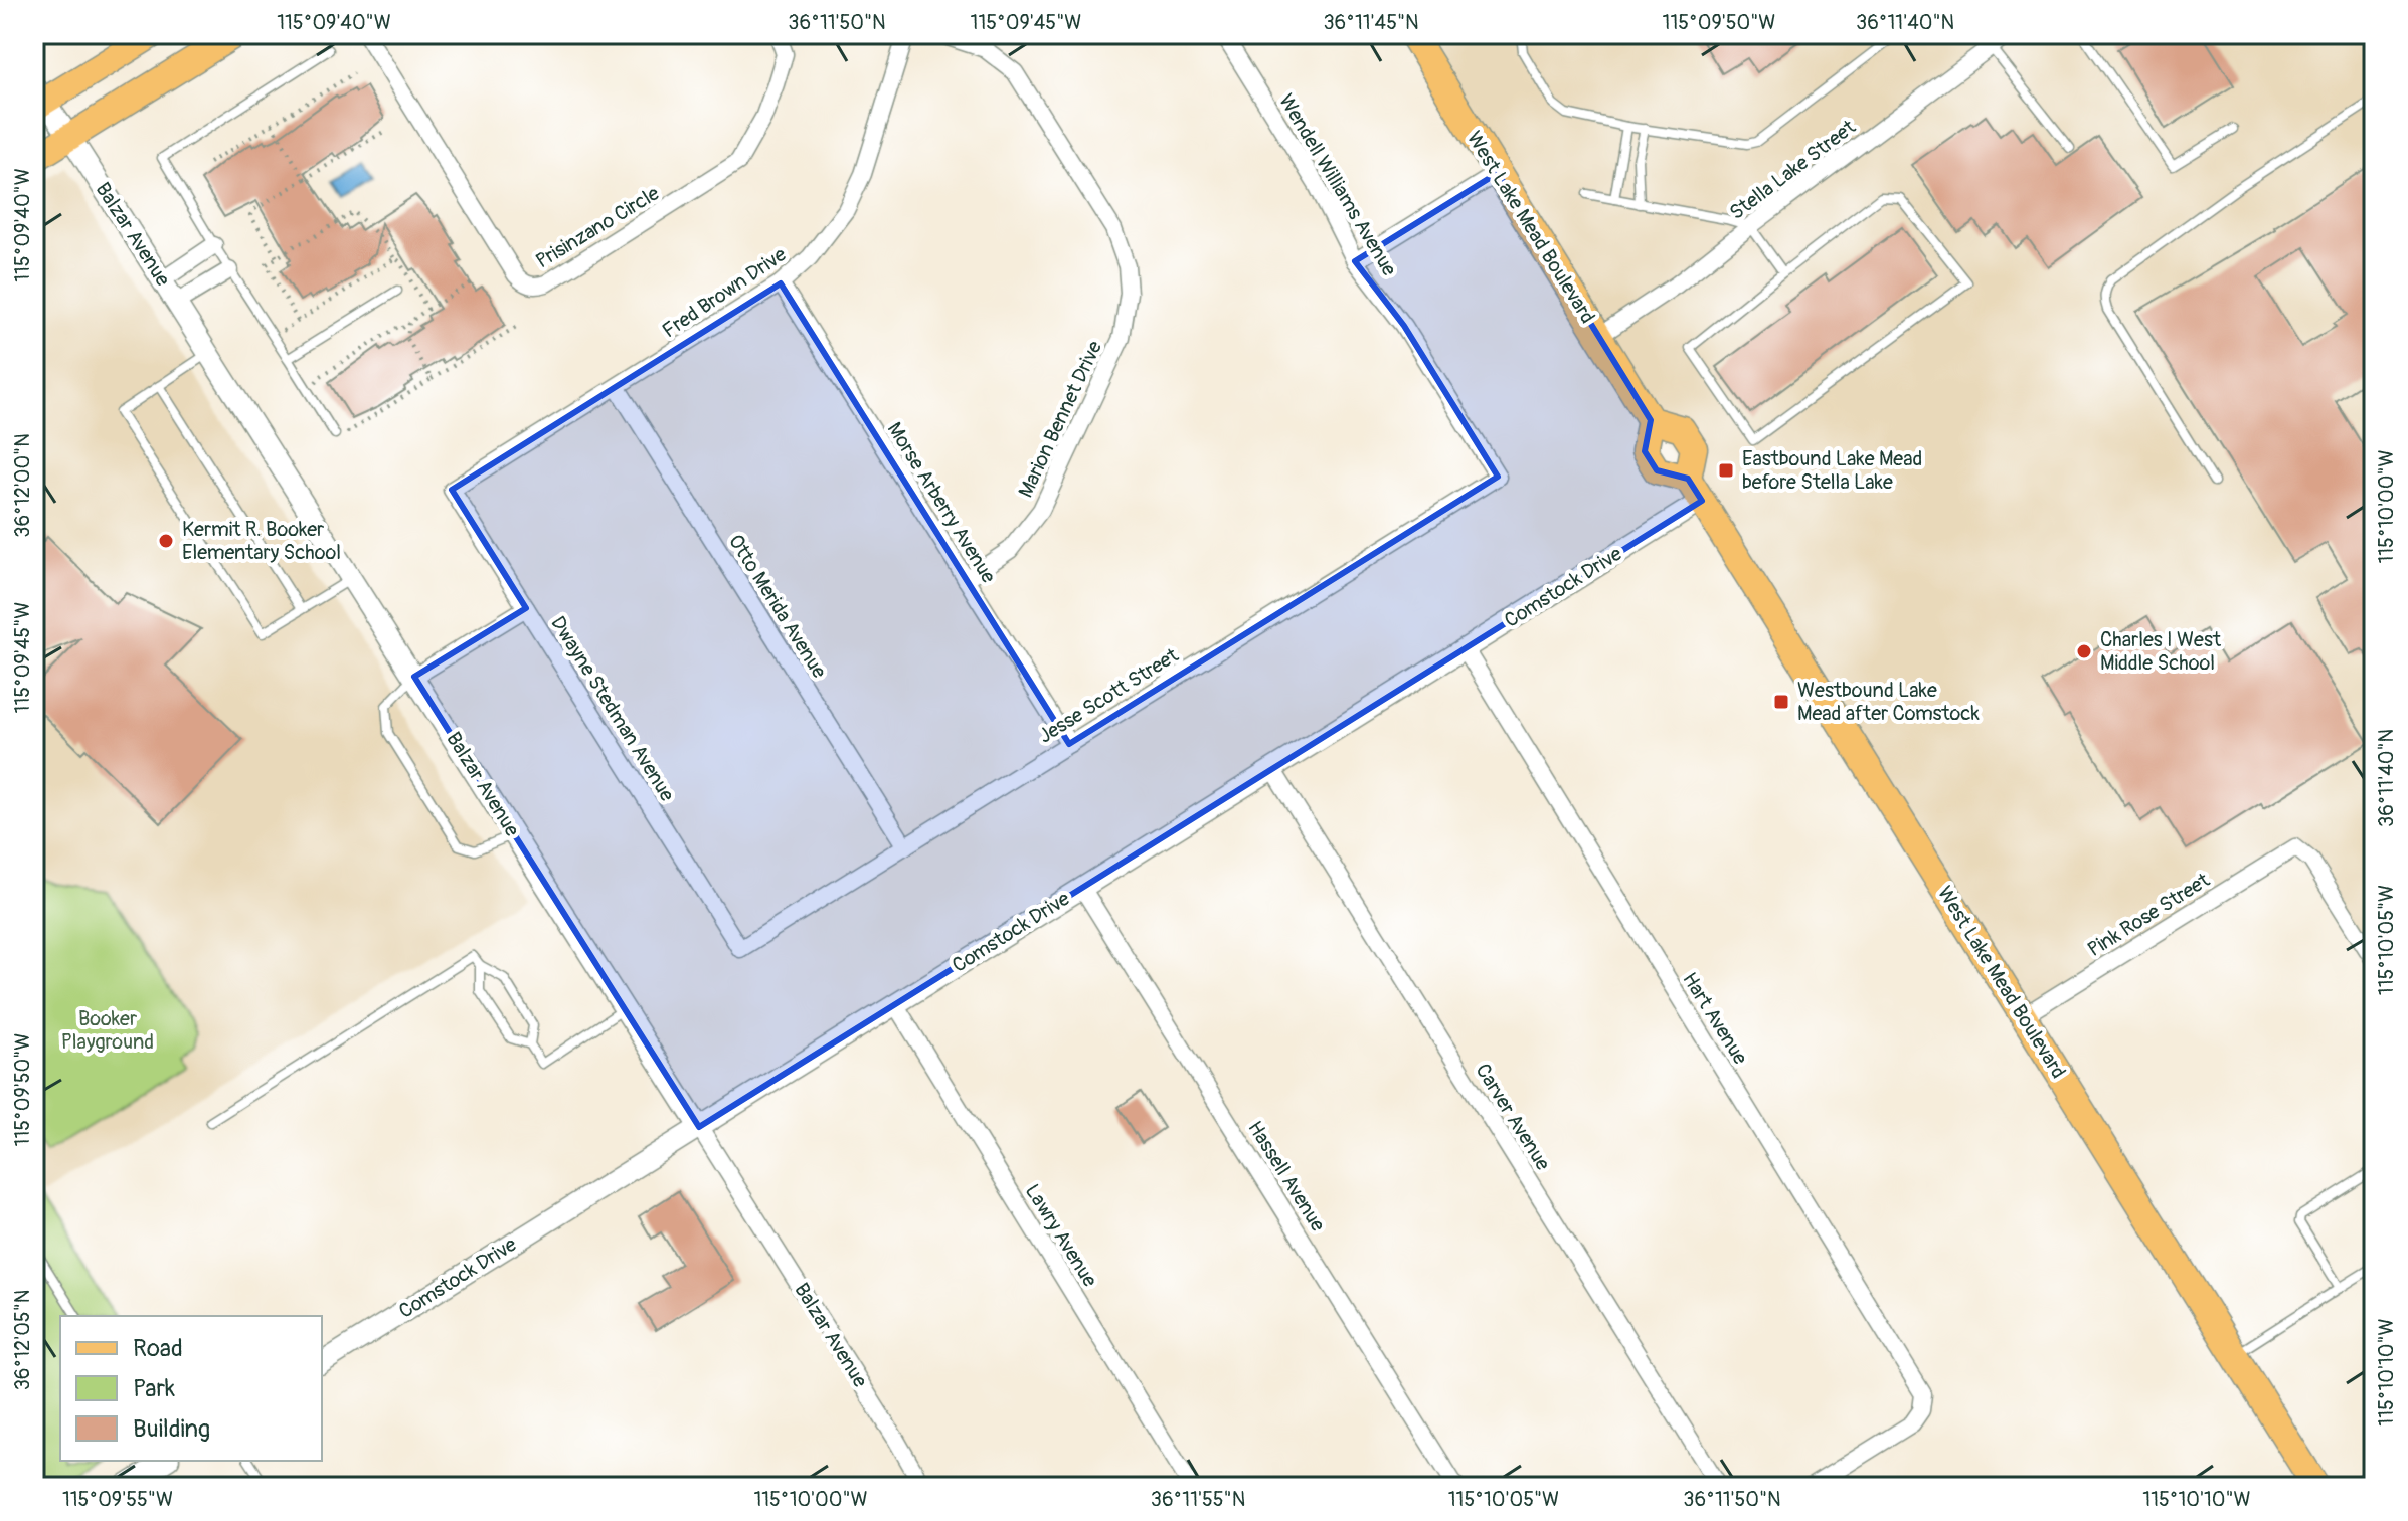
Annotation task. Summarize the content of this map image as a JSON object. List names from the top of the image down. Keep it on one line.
{"streets":{"main road":["West Lake Mead Boulevard"],"street":["Stella Lake Street","Wendell Williams Avenue","Prisinzano Circle","Balzar Avenue","Fred Brown Drive","Marion Bennet Drive","Morse Arberry Avenue","Comstock Drive","Otto Merida Avenue","Jesse Scott Street","Dwayne Stedman Avenue","Pink Rose Street","Hart Avenue","Carver Avenue","Hassell Avenue","Lawry Avenue"]},"crossings":[["Stella Lake Street","West Lake Mead Boulevard"],["Wendell Williams Avenue","Jesse Scott Street"],["West Lake Mead Boulevard","Comstock Drive"],["West Lake Mead Boulevard","Pink Rose Street"],["Balzar Avenue","Comstock Drive"],["Fred Brown Drive","Morse Arberry Avenue"],["Fred Brown Drive","Otto Merida Avenue"],["Fred Brown Drive","Dwayne Stedman Avenue"],["Marion Bennet Drive","Morse Arberry Avenue"],["Morse Arberry Avenue","Jesse Scott Street"],["Comstock Drive","Hart Avenue"],["Comstock Drive","Carver Avenue"],["Comstock Drive","Hassell Avenue"],["Comstock Drive","Lawry Avenue"],["Otto Merida Avenue","Jesse Scott Street"],["Jesse Scott Street","Dwayne Stedman Avenue"]],"parks":["Booker Playground"],"places":{"transit":["Eastbound Lake Mead before Stella Lake","Westbound Lake Mead after Comstock"],"other":["Kermit R. Booker Elementary School","Charles I West Middle School"]},"legend":["Road","Park","Building"],"coordinates":["115°09'40\"W","36°11'50\"N","115°09'45\"W","36°11'45\"N","115°09'50\"W","36°11'40\"N","36°12'00\"N","115°10'00\"W","115°10'05\"W","36°12'05\"N","115°10'10\"W","115°09'55\"W","36°11'55\"N"]}
